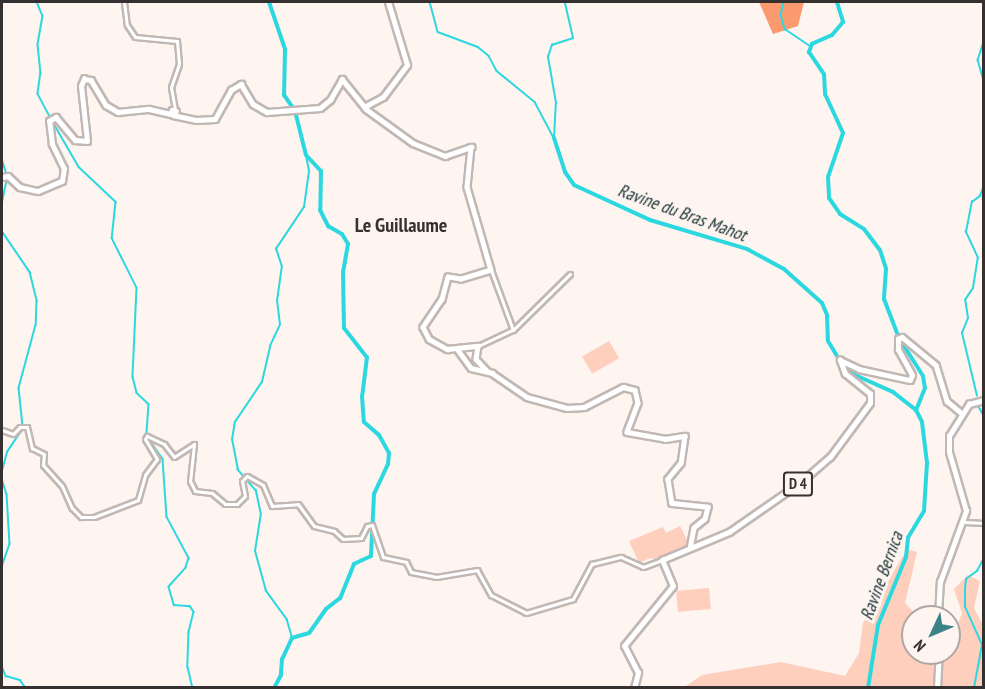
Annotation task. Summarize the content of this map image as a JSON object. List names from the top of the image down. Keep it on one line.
{"streets":{"main road":["D 4"]},"districts":["Le Guillaume"],"water":["Ravine du Bras Mahot","Ravine Bernica"],"north":"bottom left"}
